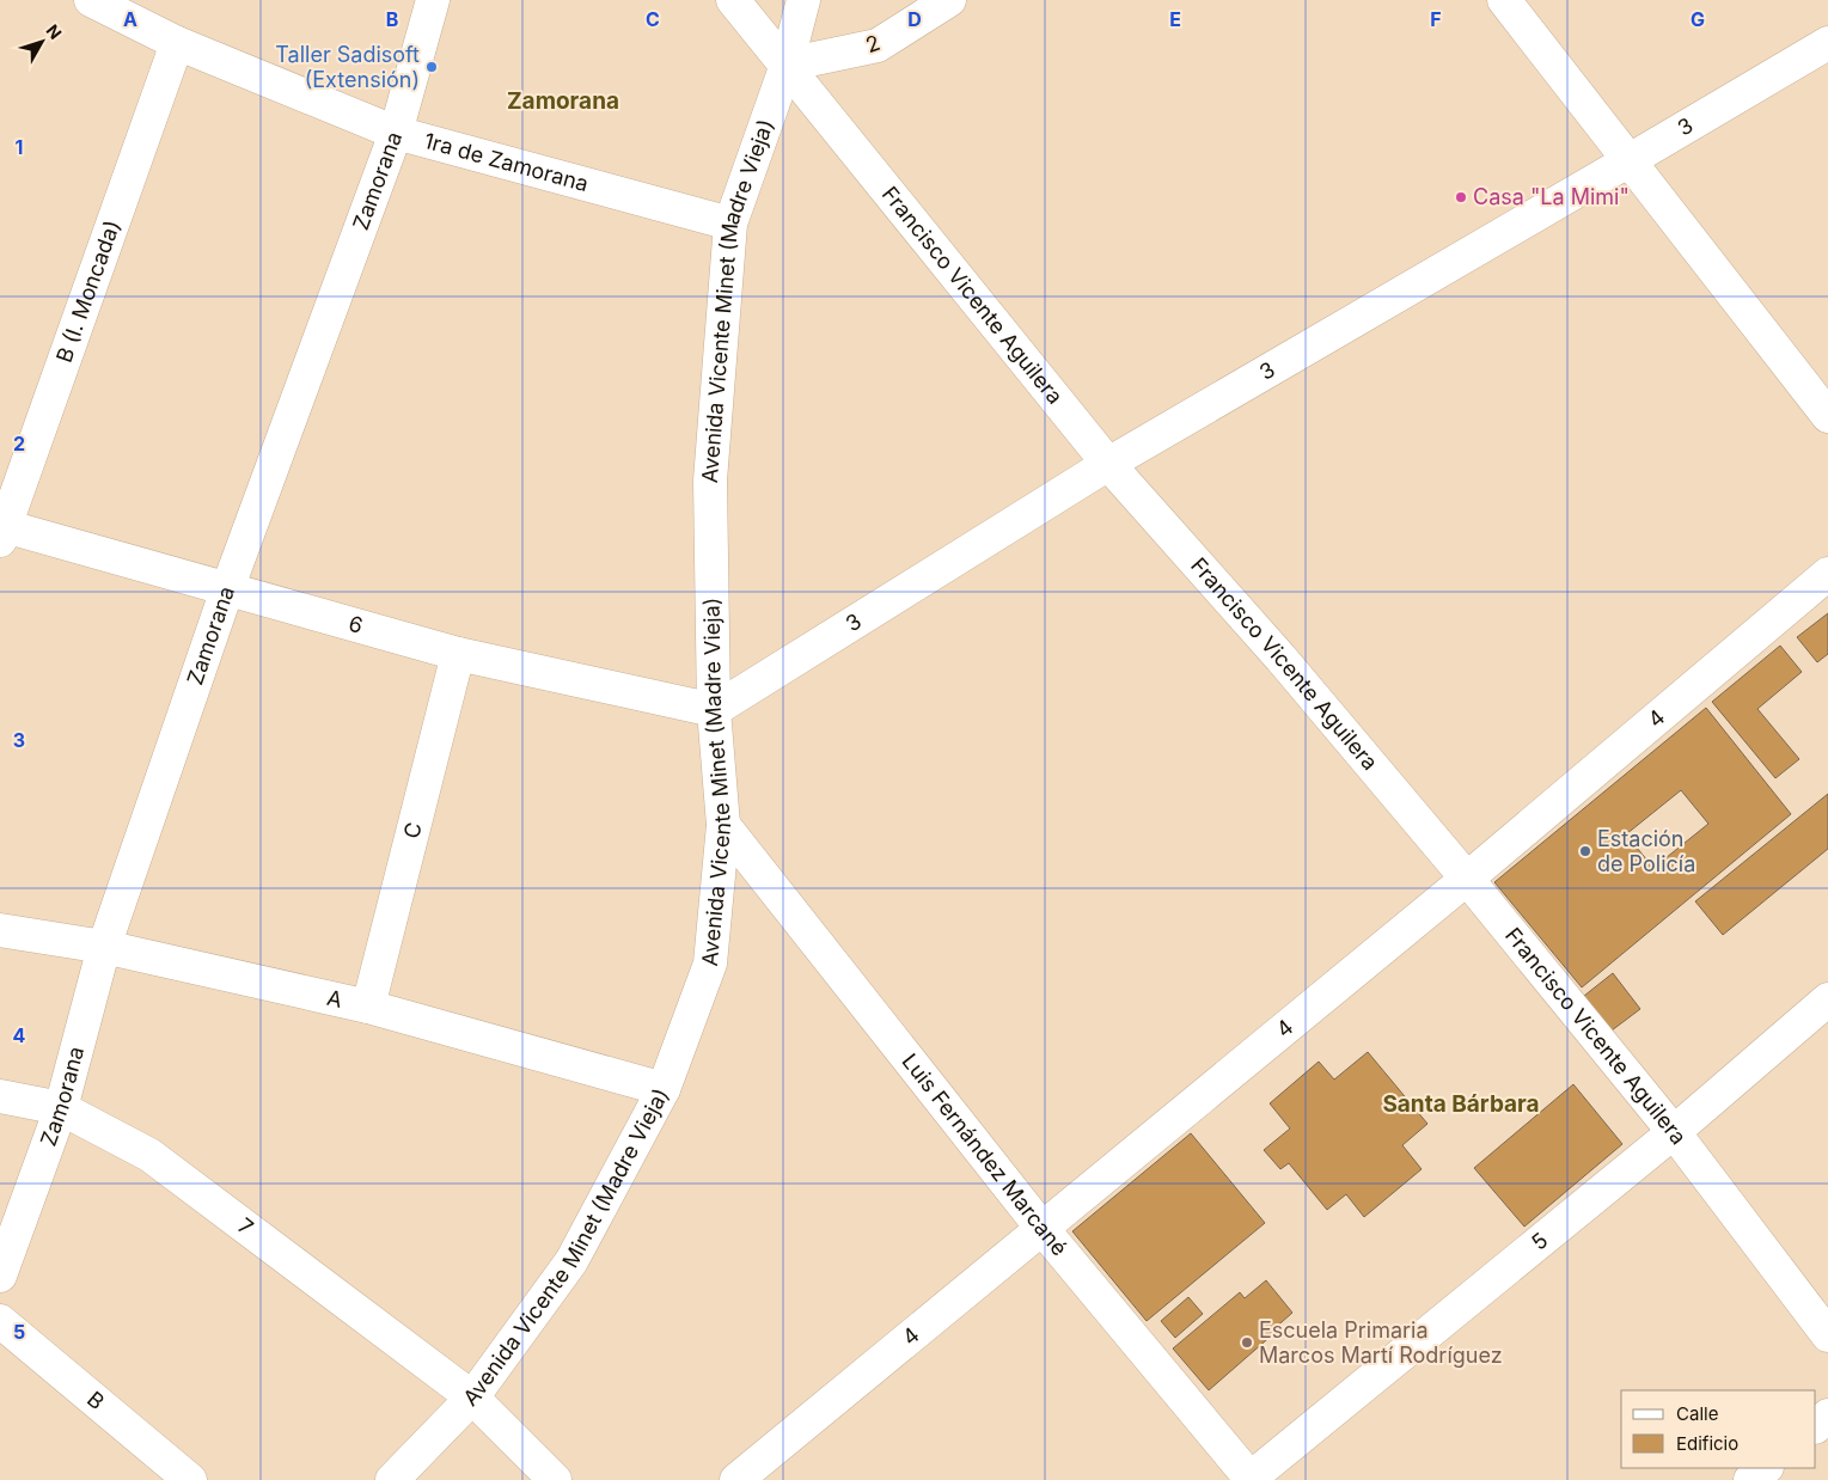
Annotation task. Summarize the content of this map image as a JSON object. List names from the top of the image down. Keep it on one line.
{"streets":{"street":["2","3","1ra de Zamorana","Zamorana","B (I. Moncada)","Francisco Vicente Aguilera","Avenida Vicente Minet (Madre Vieja)","6","4","C","A","Luis Fernández Marcané","7","5","B"]},"crossings":[["2","Francisco Vicente Aguilera"],["2","Avenida Vicente Minet (Madre Vieja)"],["3","Francisco Vicente Aguilera"],["3","Avenida Vicente Minet (Madre Vieja)"],["3","6"],["1ra de Zamorana","Zamorana"],["1ra de Zamorana","B (I. Moncada)"],["1ra de Zamorana","Avenida Vicente Minet (Madre Vieja)"],["Zamorana","6"],["Zamorana","A"],["Zamorana","7"],["B (I. Moncada)","6"],["Francisco Vicente Aguilera","Avenida Vicente Minet (Madre Vieja)"],["Francisco Vicente Aguilera","4"],["Francisco Vicente Aguilera","5"],["Avenida Vicente Minet (Madre Vieja)","6"],["Avenida Vicente Minet (Madre Vieja)","A"],["Avenida Vicente Minet (Madre Vieja)","Luis Fernández Marcané"],["Avenida Vicente Minet (Madre Vieja)","7"],["6","C"],["4","Luis Fernández Marcané"],["C","A"],["Luis Fernández Marcané","5"]],"districts":["Zamorana","Santa Bárbara"],"places":["Taller Sadisoft (Extensión)","Casa \"La Mimi\"","Estación de Policía","Escuela Primaria Marcos Martí Rodríguez"],"legend":["Calle","Edificio"],"north":"top right","grid":{"columns":["A","B","C","D","E","F","G"],"rows":["1","2","3","4","5"]}}
